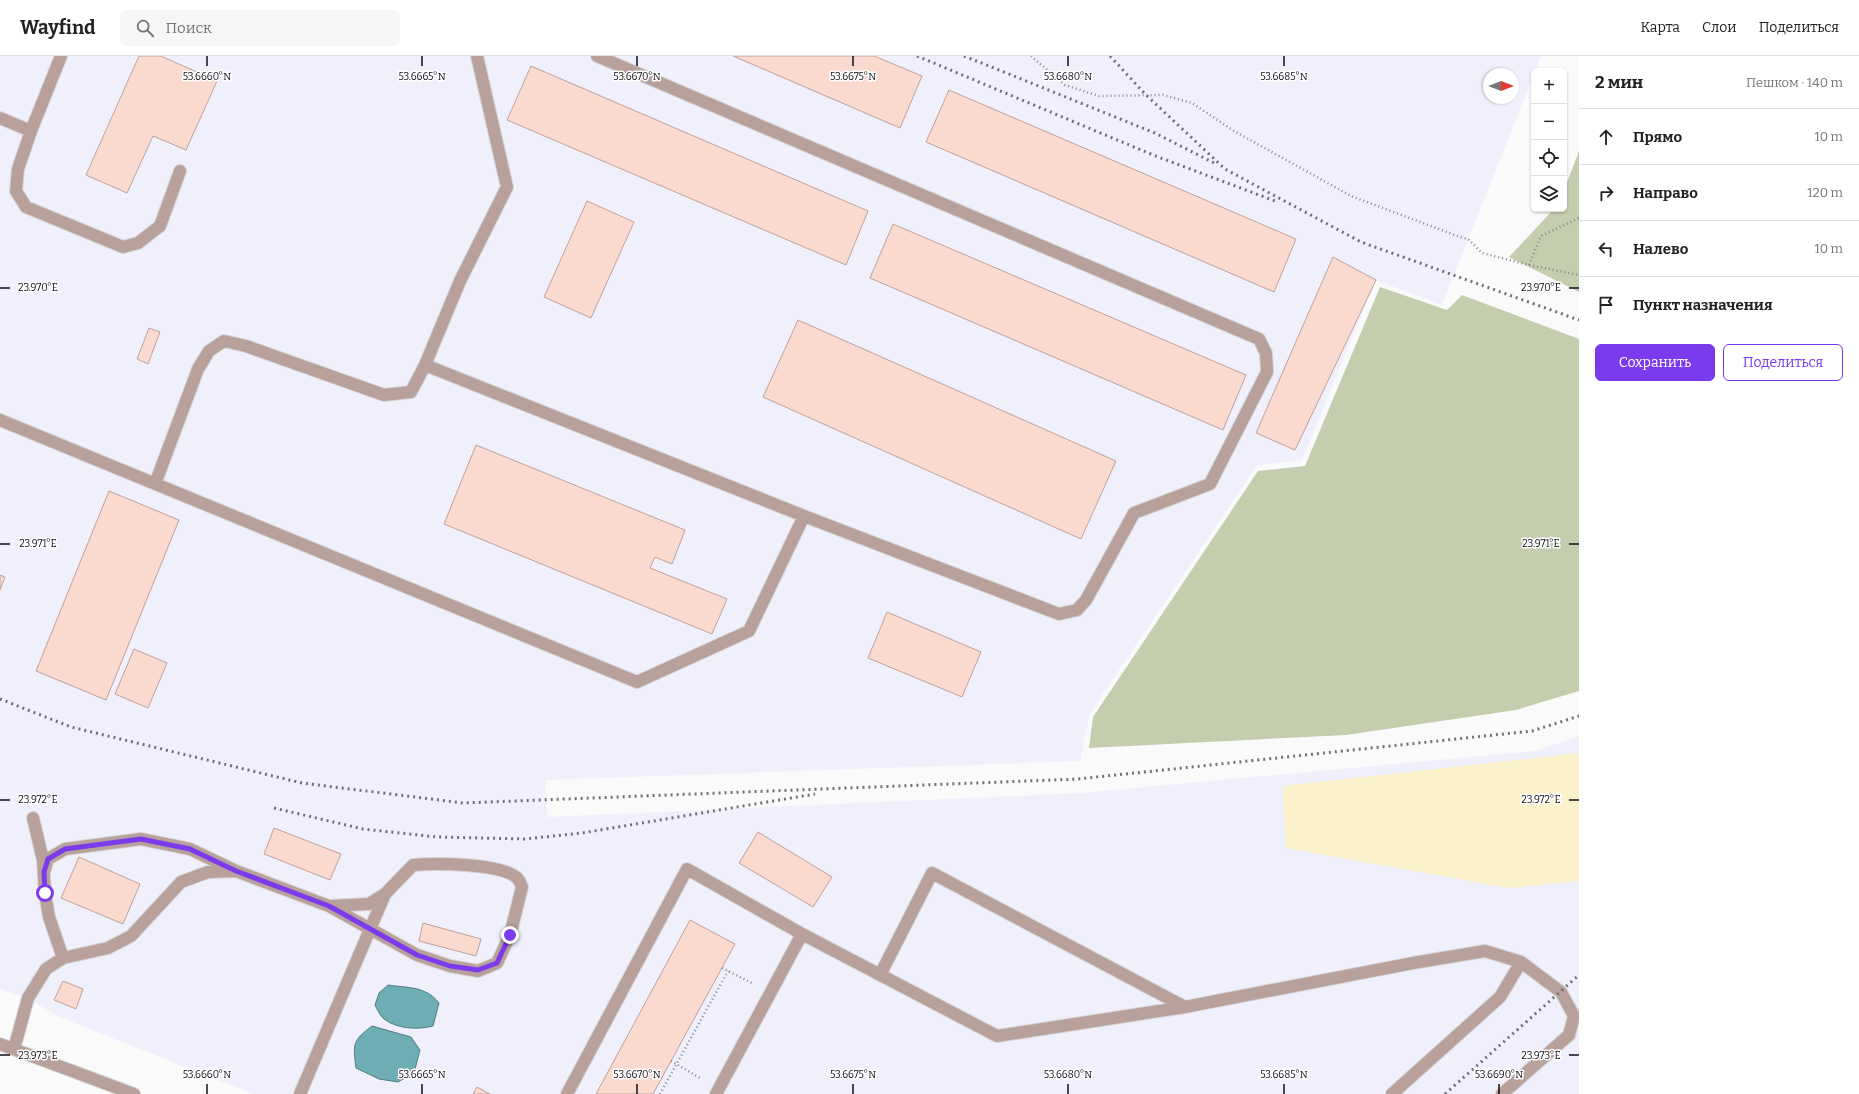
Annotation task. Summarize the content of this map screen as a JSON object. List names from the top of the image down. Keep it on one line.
{"north":"right","page":{"header":"Wayfind","search":"Поиск","nav":["Карта","Слои","Поделиться"],"heading":["2 мин","Пешком · 140 m"],"map_buttons":["+","−"],"list":[["Прямо","10 m"],["Направо","120 m"],["Налево","10 m"],"Пункт назначения"],"buttons":["Сохранить","Поделиться"]},"coordinates":["53.6660°N","53.6665°N","53.6670°N","53.6675°N","53.6680°N","53.6685°N","23.970°E","23.971°E","23.972°E","23.973°E","53.6690°N"]}
